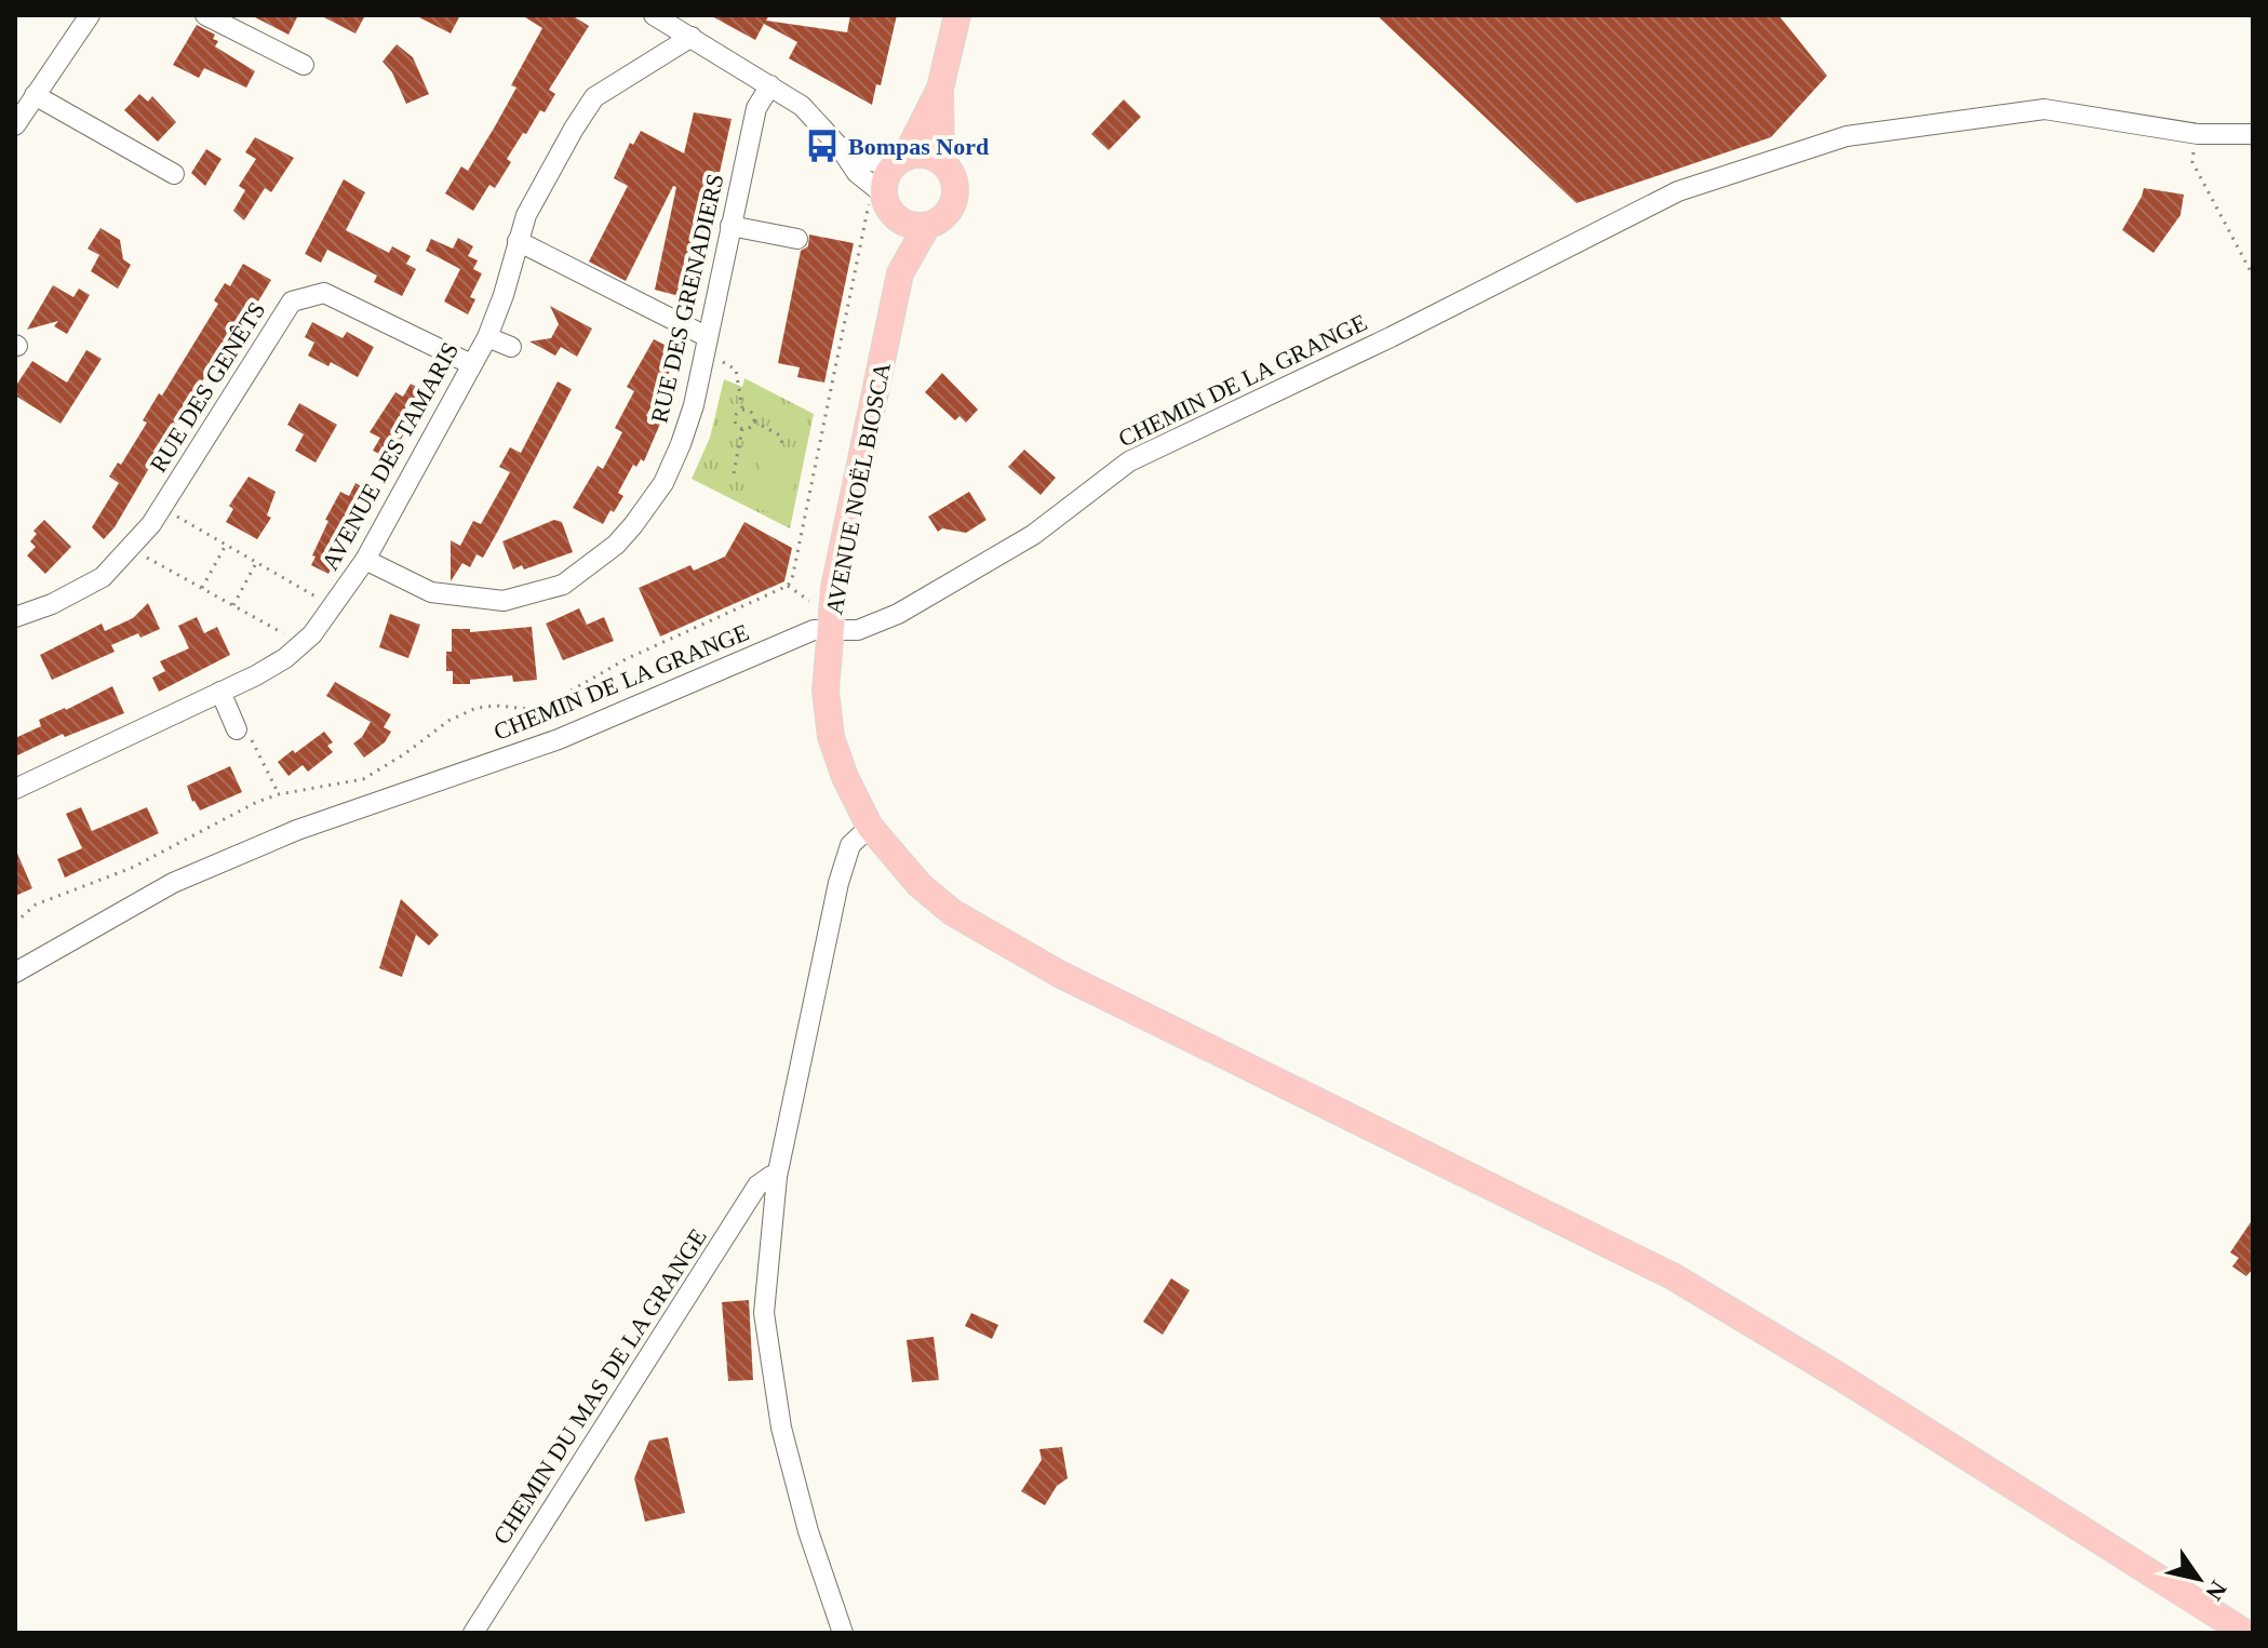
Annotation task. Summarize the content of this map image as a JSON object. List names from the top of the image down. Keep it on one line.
{"streets":{"main road":["AVENUE NOËL BIOSCA"],"street":["RUE DES GRENADIERS","CHEMIN DE LA GRANGE","RUE DES GENÊTS","AVENUE DES TAMARIS","CHEMIN DU MAS DE LA GRANGE"]},"crossings":[["RUE DES GRENADIERS","AVENUE DES TAMARIS"],["CHEMIN DE LA GRANGE","AVENUE NOËL BIOSCA"],["RUE DES GENÊTS","AVENUE DES TAMARIS"]],"places":{"bus stop":["Bompas Nord"]},"north":"bottom right"}
